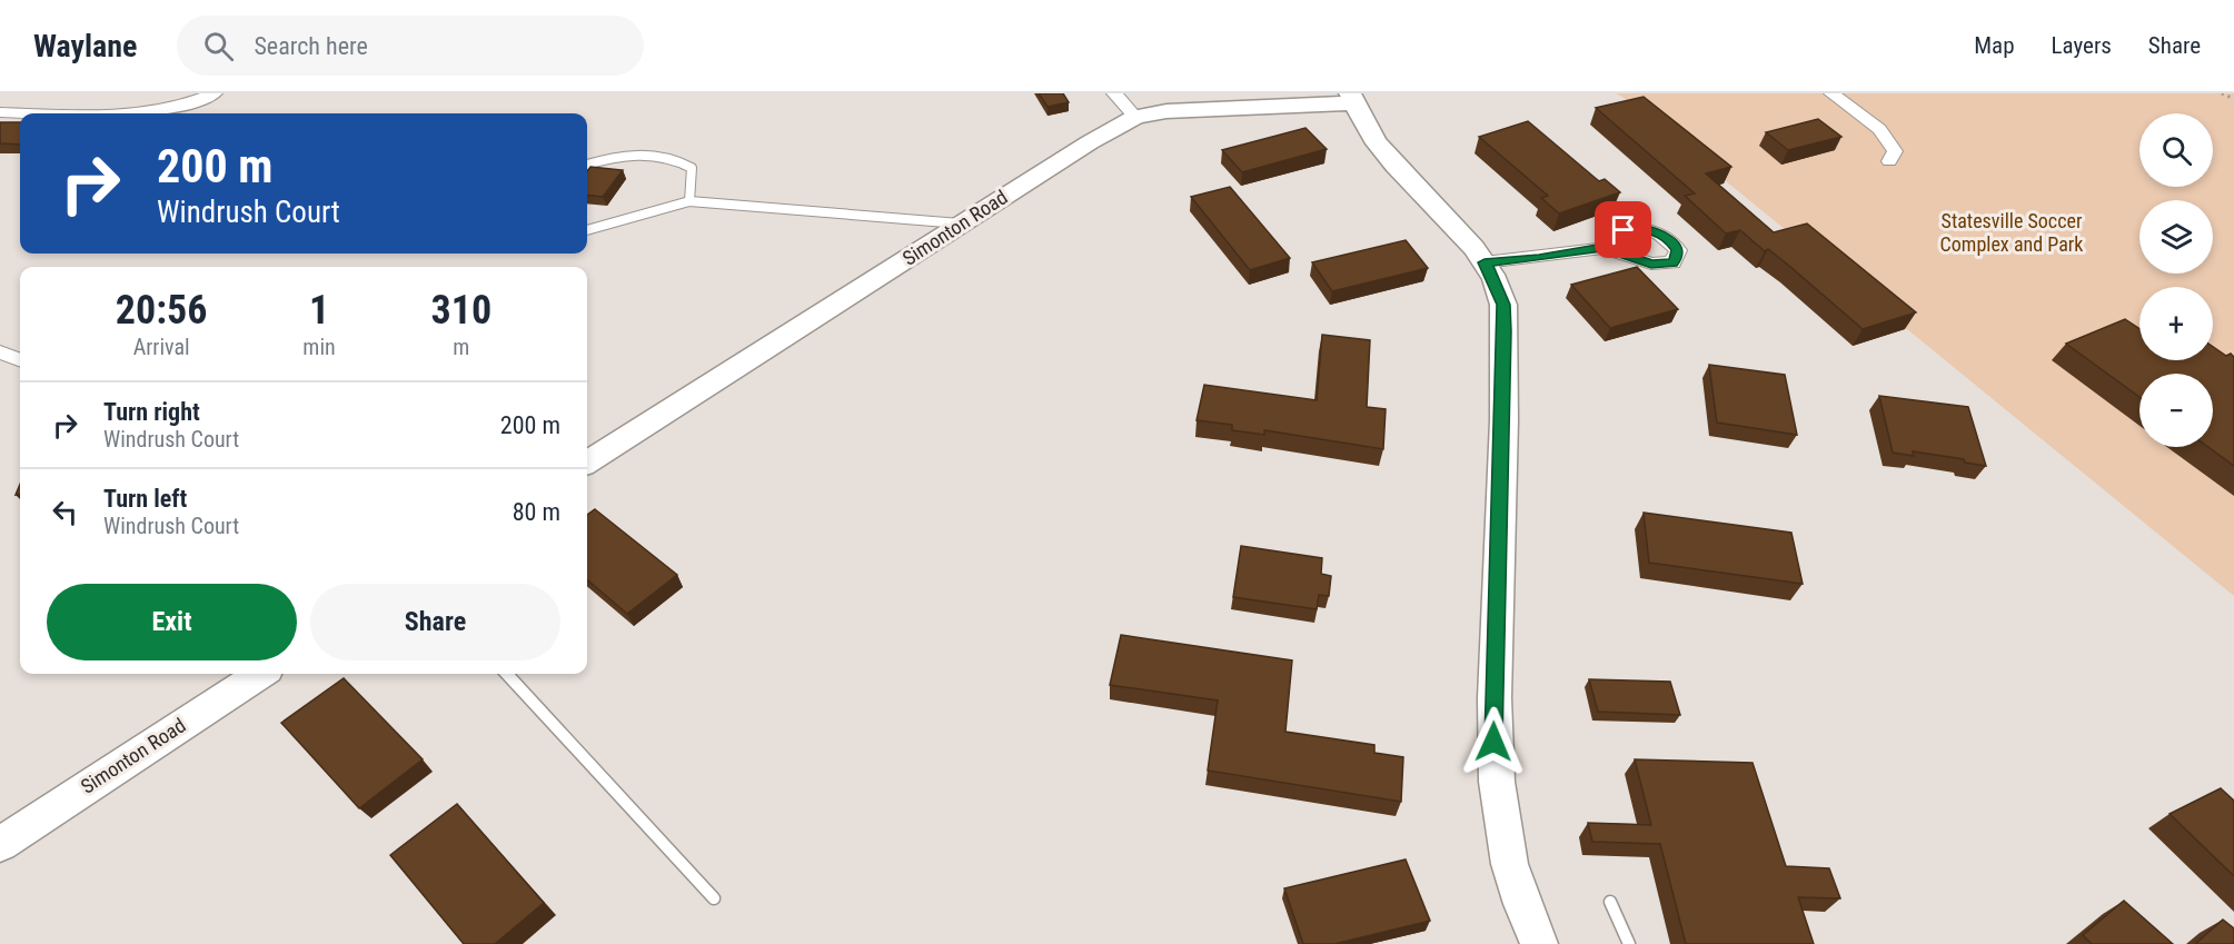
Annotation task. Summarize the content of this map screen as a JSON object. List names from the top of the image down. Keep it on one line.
{"streets":{"street":["Simonton Road"]},"parks":["Statesville Soccer Complex and Park"],"page":{"header":"Waylane","search":"Search here","nav":["Map","Layers","Share"],"map_buttons":["+","−"],"turn":["200 m","Windrush Court"],"eta":["20:56","Arrival","1","min","310","m"],"list":[{"name":"Turn right","note":"Windrush Court","value":"200 m"},{"name":"Turn left","note":"Windrush Court","value":"80 m"}],"buttons":["Exit","Share"]}}
